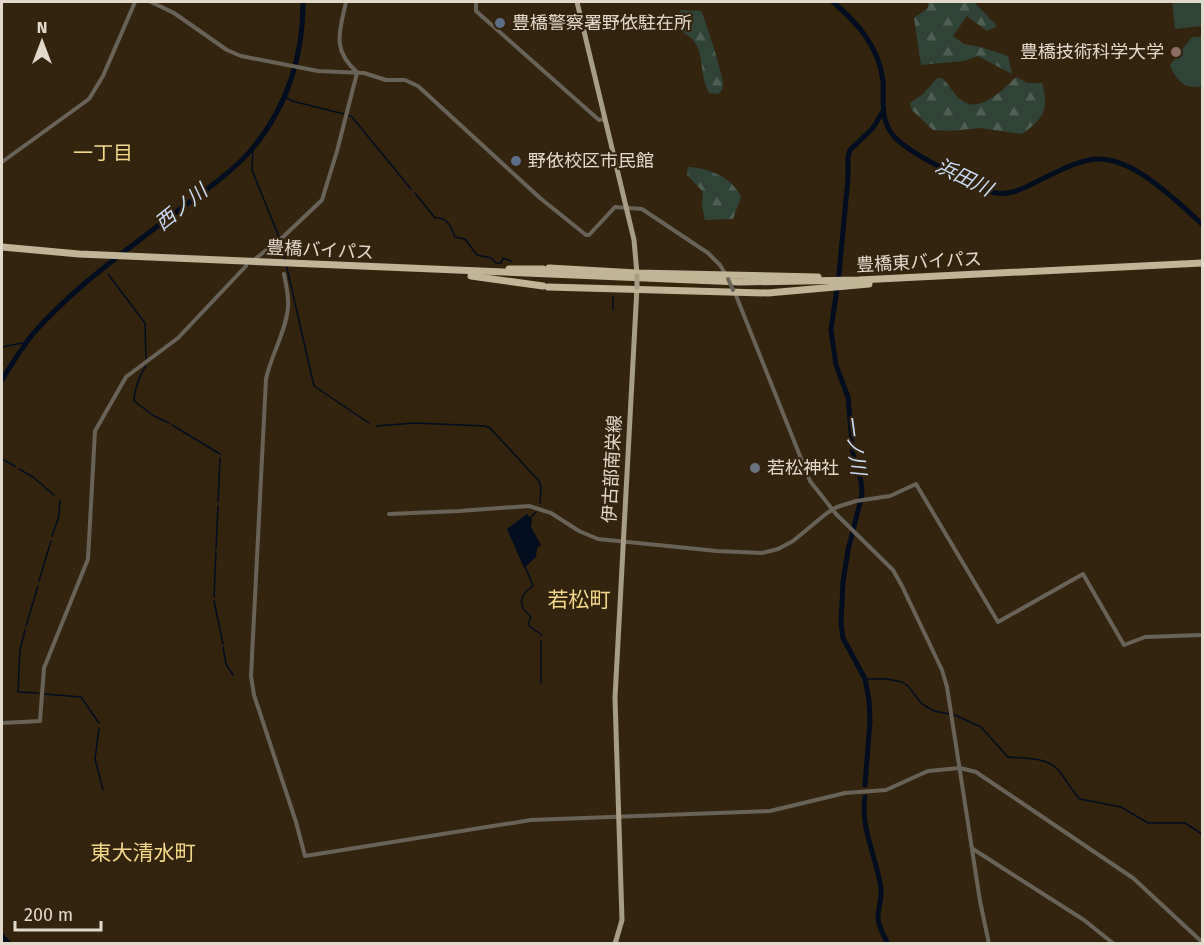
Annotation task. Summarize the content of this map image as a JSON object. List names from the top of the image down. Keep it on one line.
{"streets":{"highway":["豊橋バイパス","豊橋東バイパス"],"main road":["伊古部南栄線"]},"crossings":[["豊橋バイパス","豊橋東バイパス"],["豊橋バイパス","伊古部南栄線"],["豊橋東バイパス","伊古部南栄線"]],"districts":["一丁目","若松町","東大清水町"],"water":["浜田川","西ノ川","一ノ川"],"places":["豊橋警察署野依駐在所","豊橋技術科学大学","野依校区市民館","若松神社"],"scale_bar":"200 m","north":"top"}
